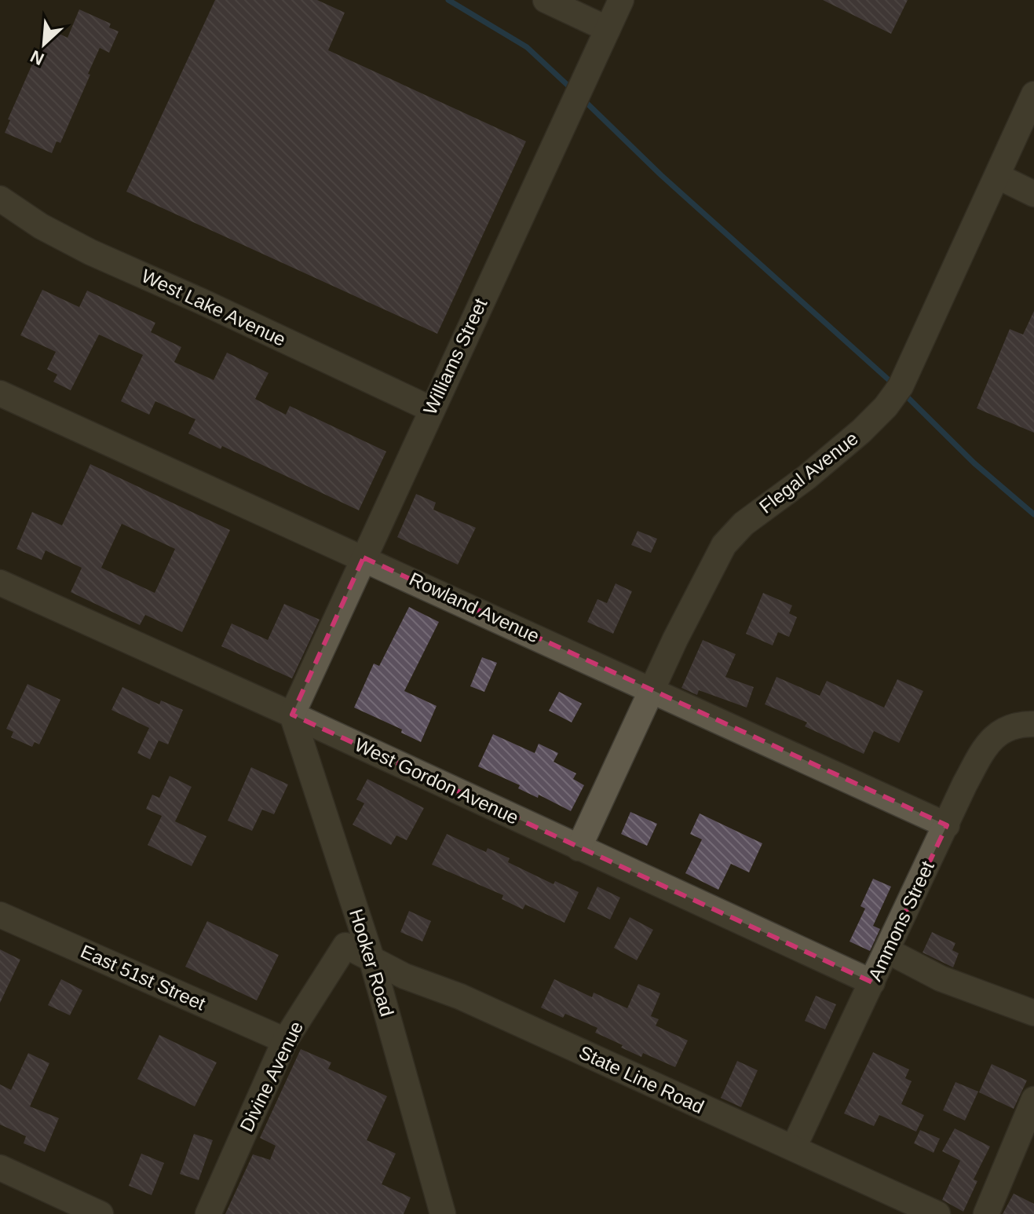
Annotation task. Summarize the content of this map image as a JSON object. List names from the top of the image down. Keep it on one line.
{"streets":{"street":["West Lake Avenue","Williams Street","Flegal Avenue","Rowland Avenue","West Gordon Avenue","Ammons Street","Hooker Road","East 51st Street","Divine Avenue","State Line Road"]},"crossings":[["West Lake Avenue","Williams Street"],["Williams Street","Rowland Avenue"],["Williams Street","West Gordon Avenue"],["Williams Street","Hooker Road"],["Flegal Avenue","Rowland Avenue"],["Flegal Avenue","West Gordon Avenue"],["Rowland Avenue","Ammons Street"],["West Gordon Avenue","Ammons Street"],["West Gordon Avenue","Hooker Road"],["Ammons Street","State Line Road"],["Hooker Road","State Line Road"],["East 51st Street","Divine Avenue"],["Divine Avenue","State Line Road"]],"north":"bottom left"}
